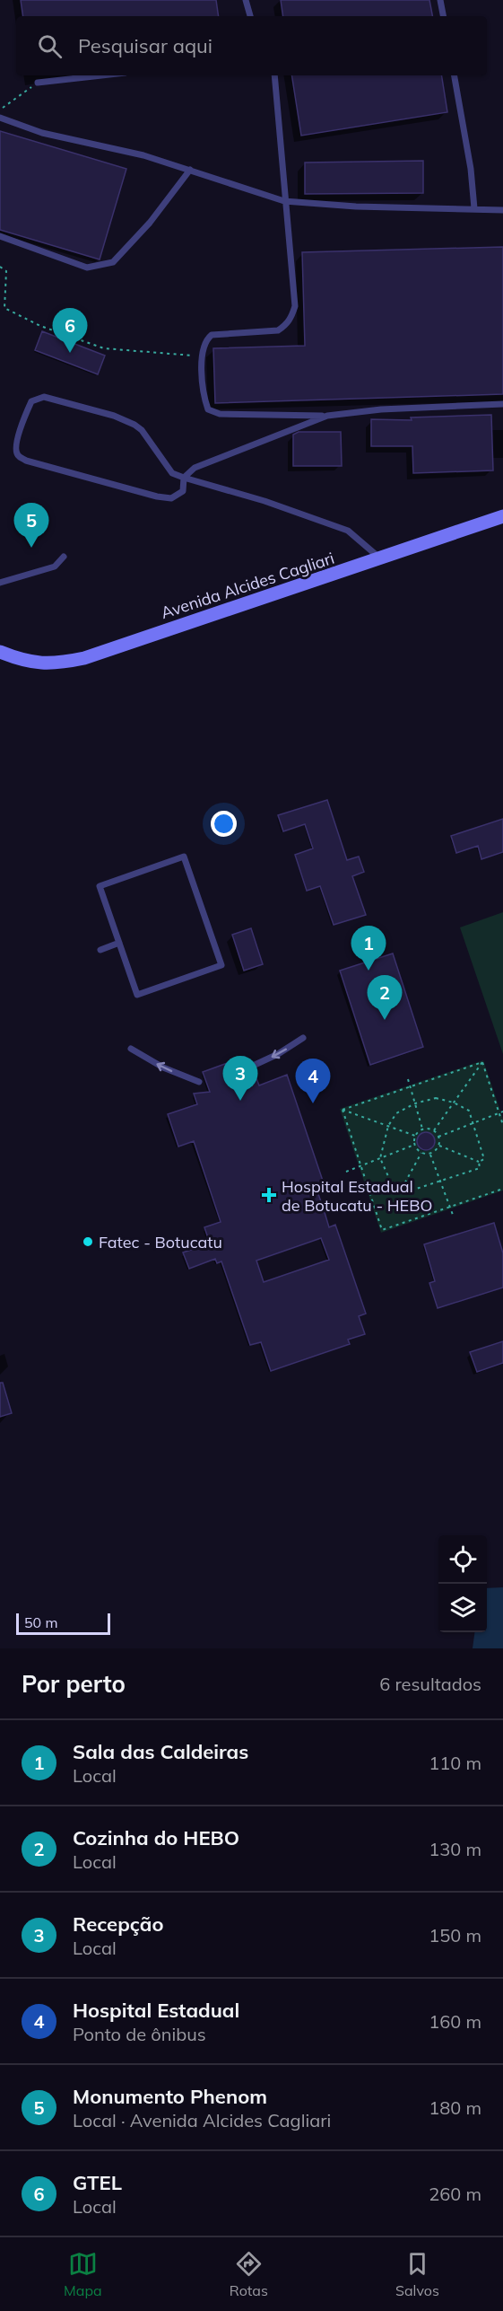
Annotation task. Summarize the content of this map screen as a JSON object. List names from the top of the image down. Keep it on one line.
{"streets":{"main road":["Avenida Alcides Cagliari"]},"places":{"health":["Hospital Estadual de Botucatu - HEBO"],"other":["Fatec - Botucatu"]},"scale_bar":"50 m","page":{"search":"Pesquisar aqui","pins":["6","5","1","2","3","4"],"scale":"50 m","heading":["Por perto","6 resultados"],"list":[{"mark":"1","name":"Sala das Caldeiras","note":"Local","value":"110 m"},{"mark":"2","name":"Cozinha do HEBO","note":"Local","value":"130 m"},{"mark":"3","name":"Recepção","note":"Local","value":"150 m"},{"mark":"4","name":"Hospital Estadual","note":"Ponto de ônibus","value":"160 m"},{"mark":"5","name":"Monumento Phenom","note":"Local · Avenida Alcides Cagliari","value":"180 m"},{"mark":"6","name":"GTEL","note":"Local","value":"260 m"}],"nav":["Mapa","Rotas","Salvos"]}}
